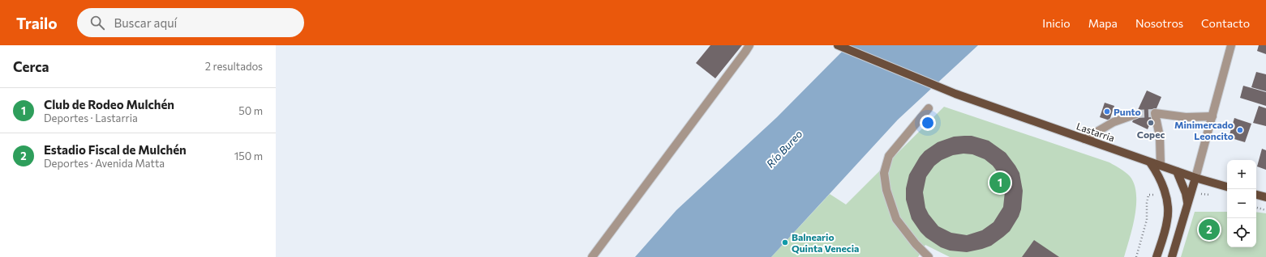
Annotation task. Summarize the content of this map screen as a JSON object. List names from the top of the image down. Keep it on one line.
{"streets":{"main road":["Lastarria"]},"water":["Río Bureo"],"places":["Punto","Copec","Minimercado Leoncito","Balneario Quinta Venecia"],"page":{"header":"Trailo","search":"Buscar aquí","nav":["Inicio","Mapa","Nosotros","Contacto"],"heading":["Cerca","2 resultados"],"list":[{"mark":"1","name":"Club de Rodeo Mulchén","note":"Deportes · Lastarria","value":"50 m"},{"mark":"2","name":"Estadio Fiscal de Mulchén","note":"Deportes · Avenida Matta","value":"150 m"}],"map_buttons":["+","−"],"pins":["1","2"]}}
